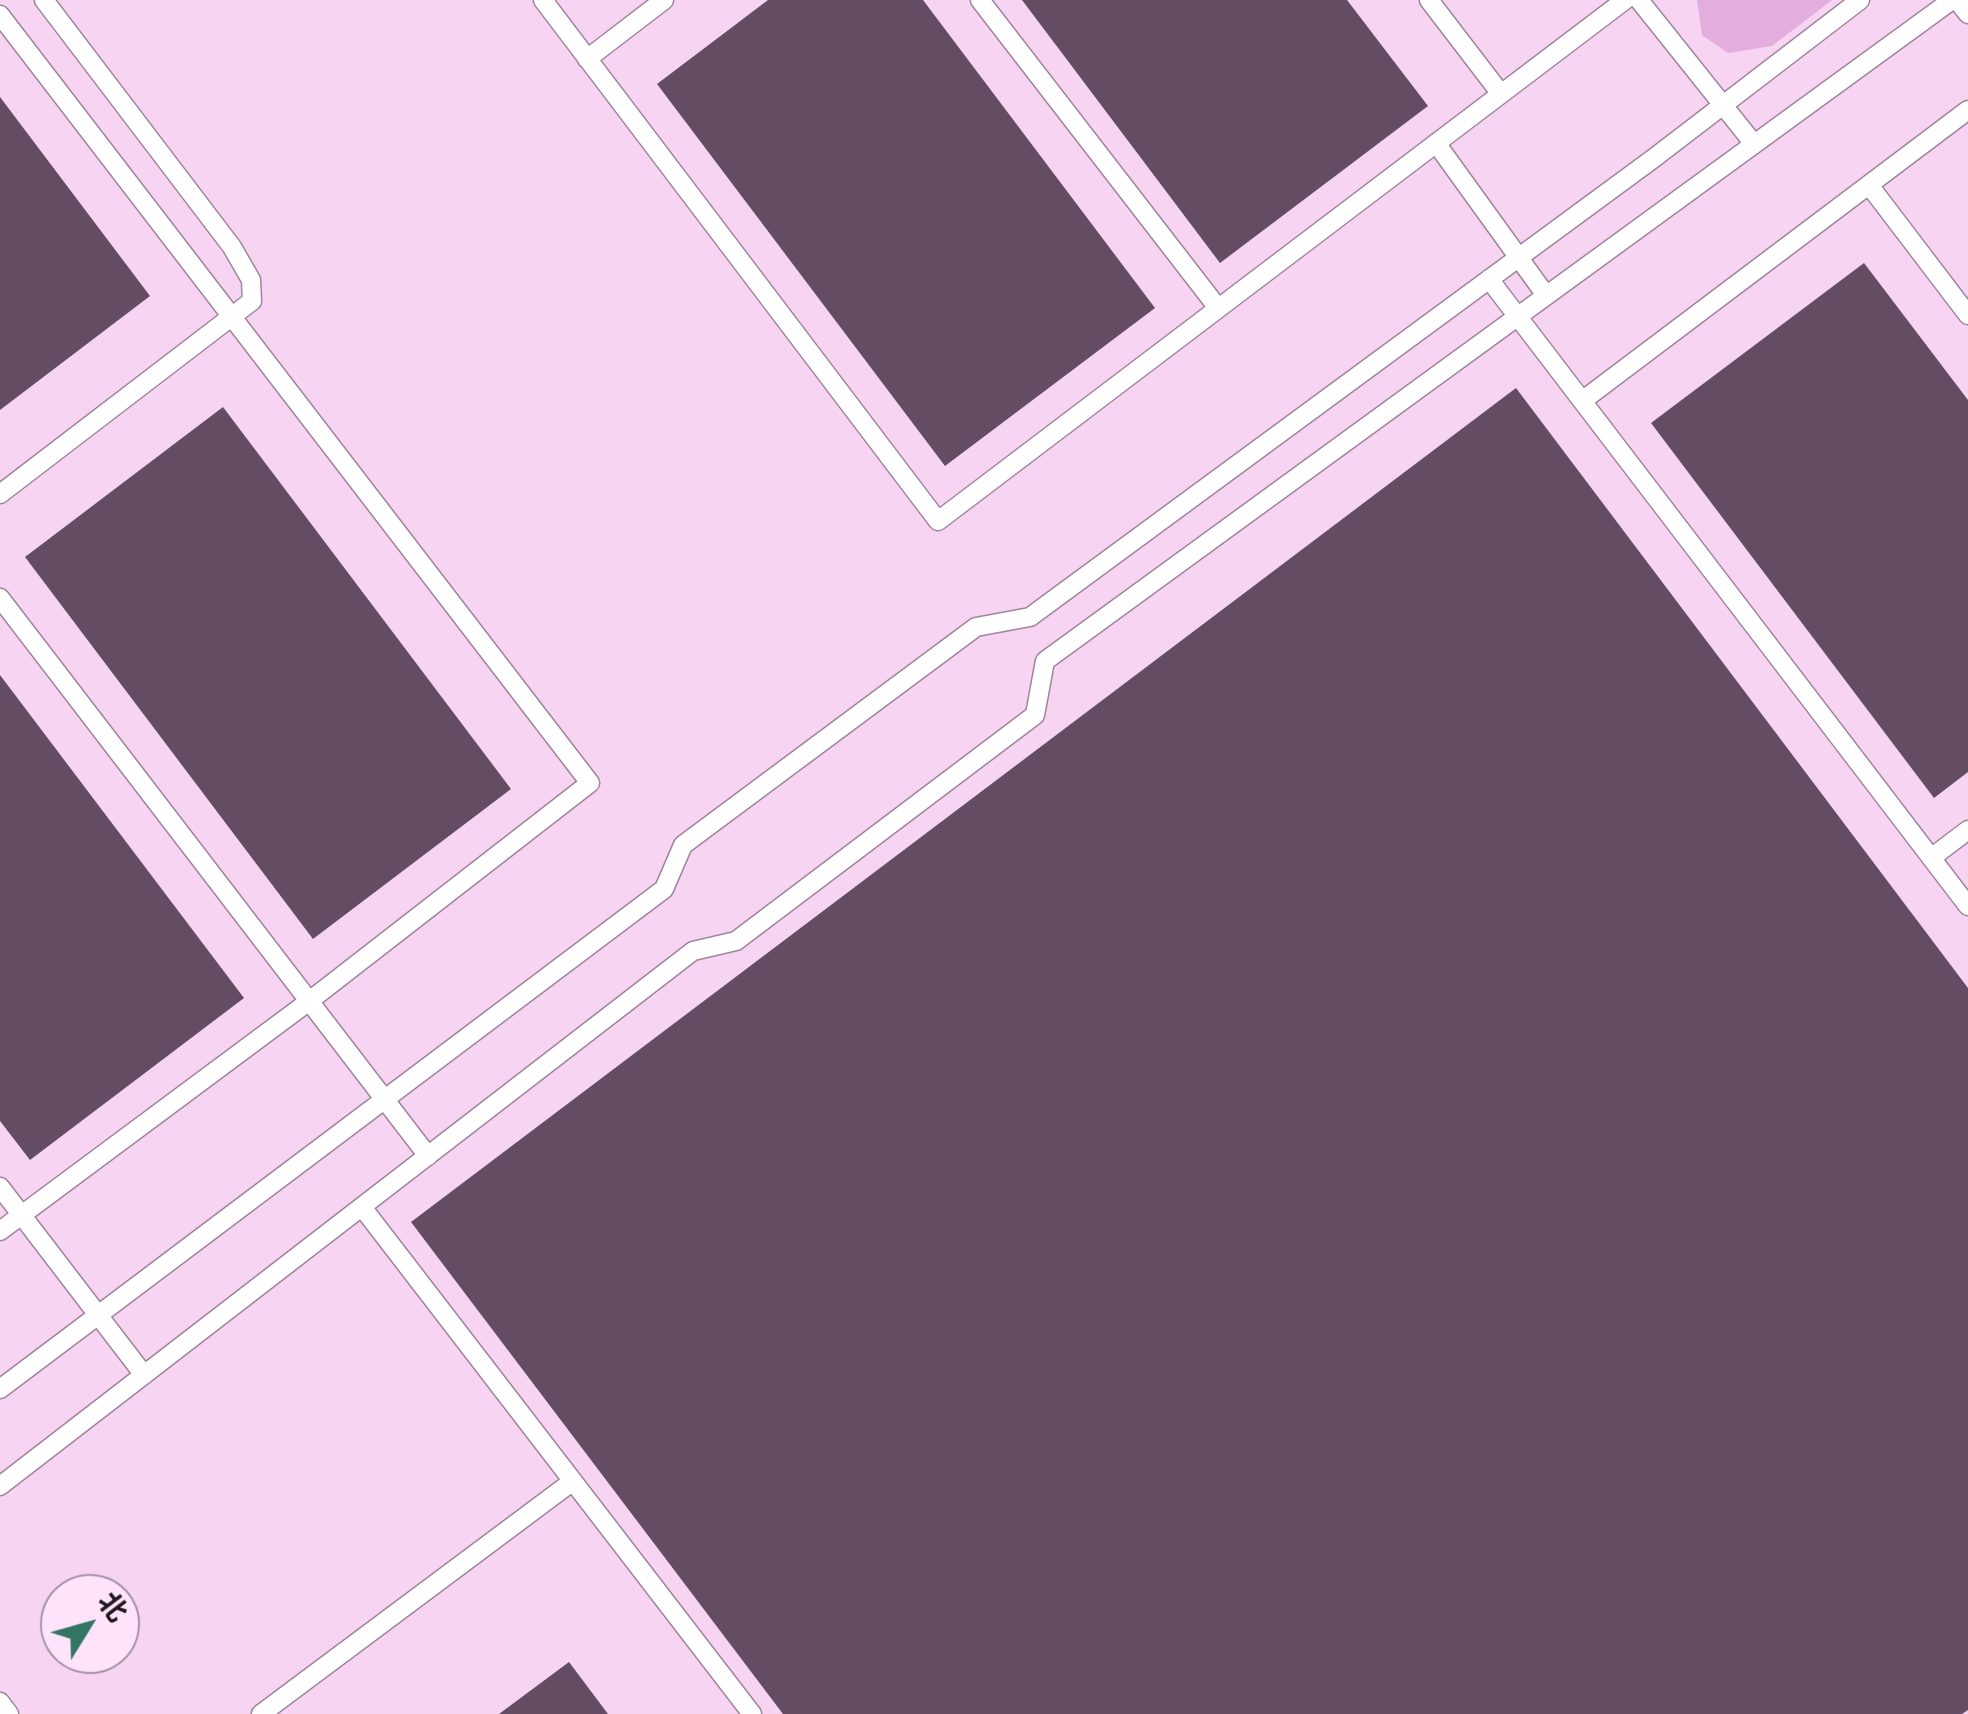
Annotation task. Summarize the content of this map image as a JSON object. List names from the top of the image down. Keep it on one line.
{"north":"top right"}
